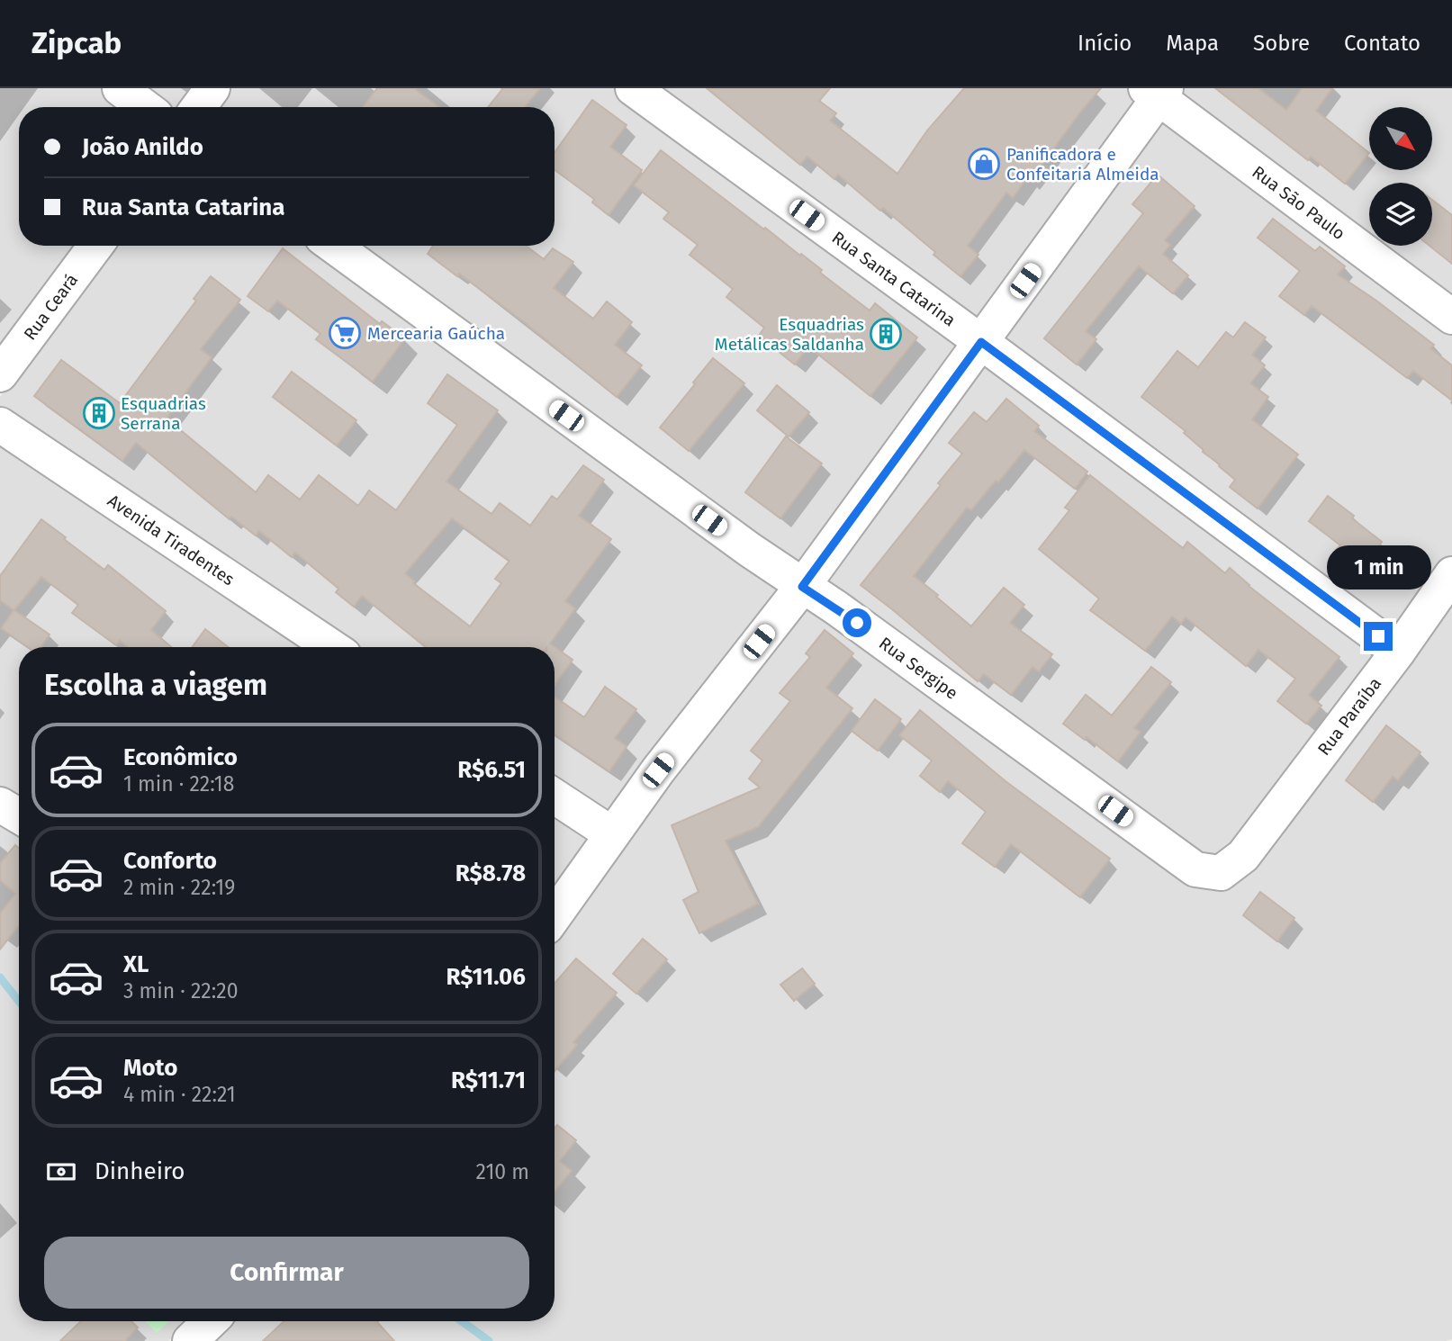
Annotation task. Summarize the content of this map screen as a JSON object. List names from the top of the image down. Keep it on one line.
{"streets":{"street":["Rua São Paulo","Rua Santa Catarina","Rua Ceará","Avenida Tiradentes","Rua Sergipe","Rua Paraíba"]},"crossings":[["Rua Santa Catarina","Rua Paraíba"],["Rua Sergipe","Rua Paraíba"]],"places":{"shop":["Panificadora e Confeitaria Almeida"],"supermarket":["Mercearia Gaúcha"],"building":["Esquadrias Metálicas Saldanha","Esquadrias Serrana"]},"north":"bottom right","page":{"header":"Zipcab","nav":["Início","Mapa","Sobre","Contato"],"banner":["João Anildo","Rua Santa Catarina"],"bubble":"1 min","heading":"Escolha a viagem","list":[{"name":"Econômico","note":"1 min · 22:18","value":"R$6.51"},{"name":"Conforto","note":"2 min · 22:19","value":"R$8.78"},{"name":"XL","note":"3 min · 22:20","value":"R$11.06"},{"name":"Moto","note":"4 min · 22:21","value":"R$11.71"}],"pay":["Dinheiro","210 m"],"buttons":"Confirmar"}}
